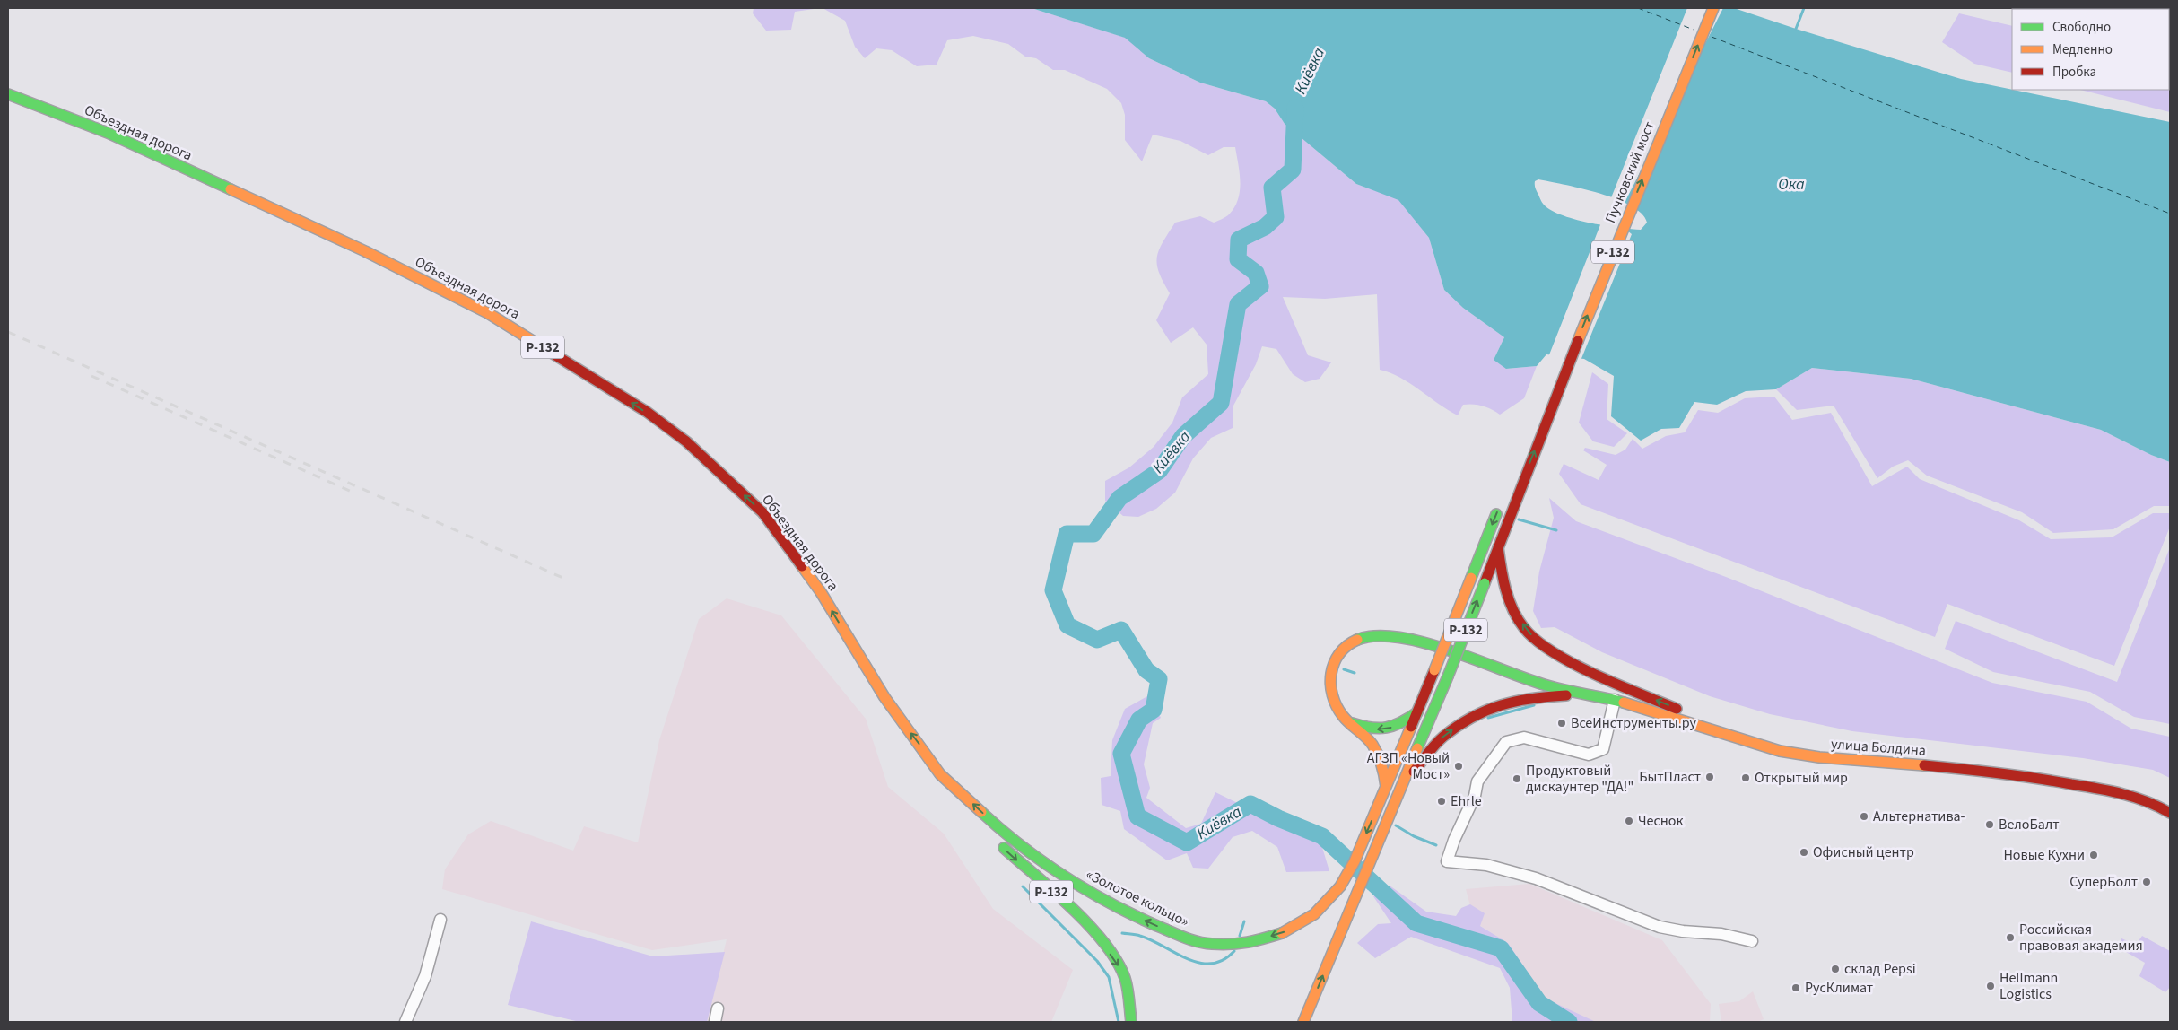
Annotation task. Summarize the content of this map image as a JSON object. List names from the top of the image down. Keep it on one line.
{"streets":{"main road":["Объездная дорога","Пучковский мост","Р-132","улица Болдина","«Золотое кольцо»"]},"crossings":[["Объездная дорога","«Золотое кольцо»"],["Пучковский мост","Р-132"],["Р-132","«Золотое кольцо»"]],"one_way":["Объездная дорога","Пучковский мост"],"water":["Киёвка","Ока"],"places":["ВсеИнструменты.ру","АГЗП «Новый Мост»","БытПласт","Открытый мир","Продуктовый дискаунтер \"ДА!\"","Ehrle","Альтернатива-","Чеснок","ВелоБалт","Офисный центр","Новые Кухни","СуперБолт","Российская правовая академия","склад Pepsi","Hellmann Logistics","РусКлимат"],"legend":["Свободно","Медленно","Пробка"]}
